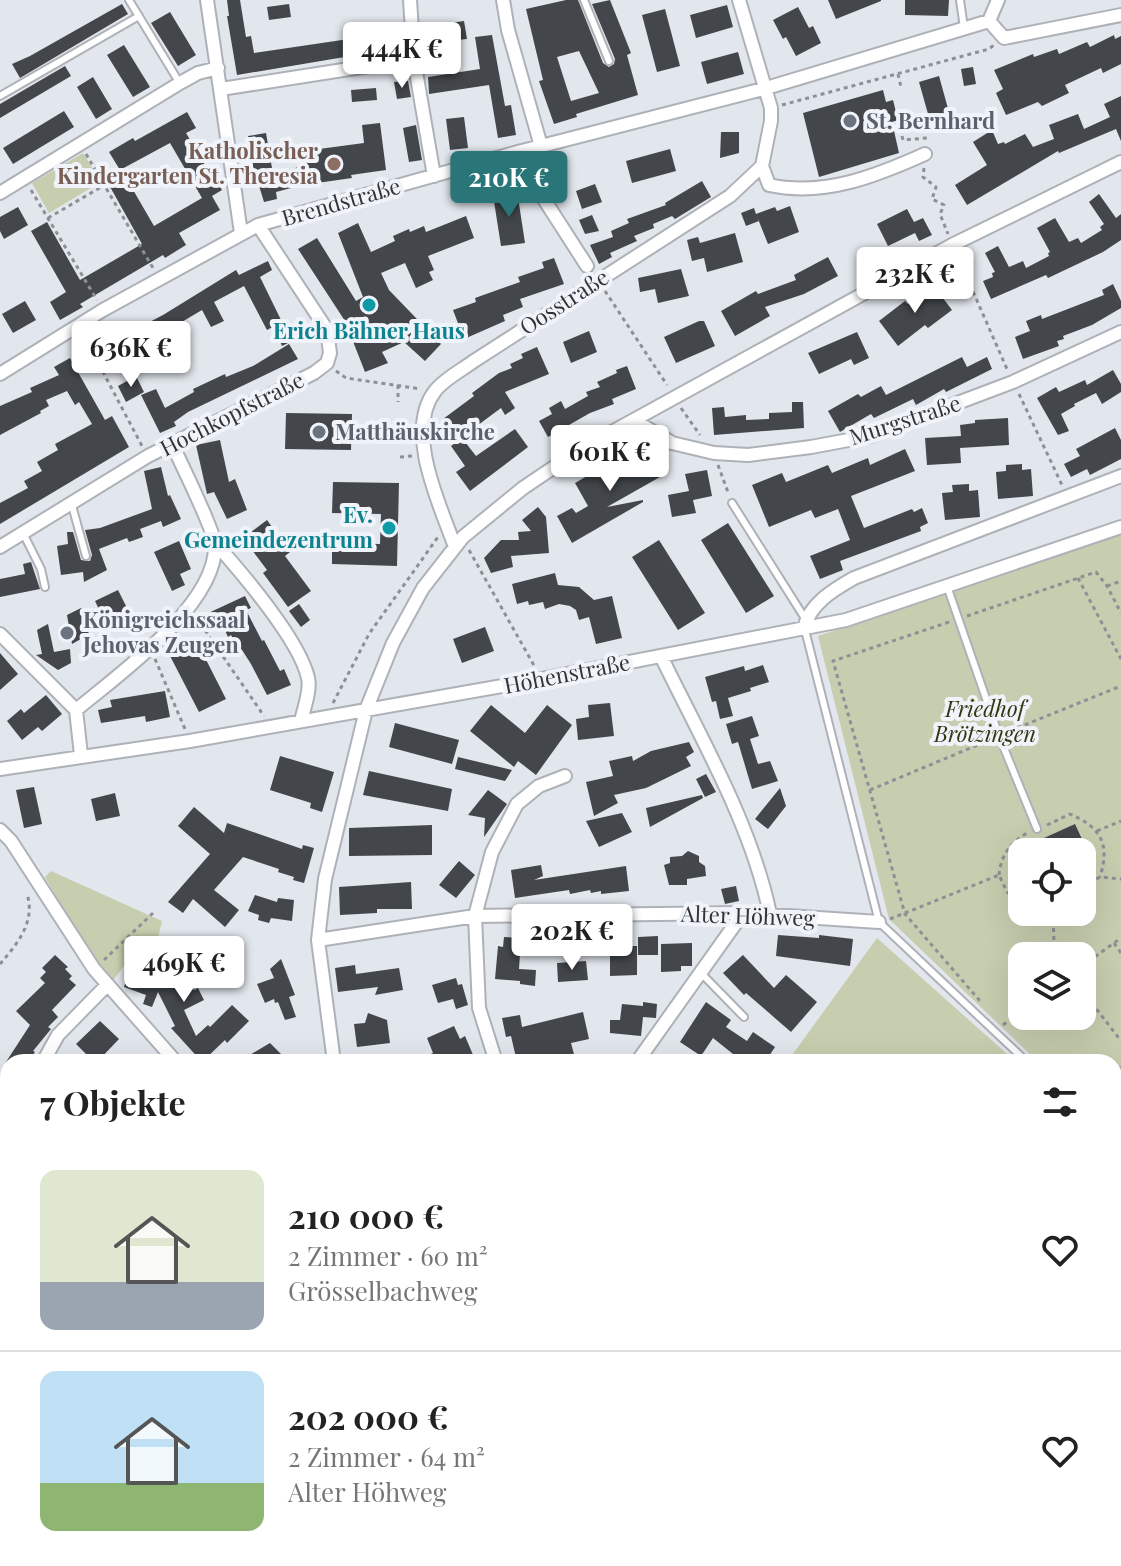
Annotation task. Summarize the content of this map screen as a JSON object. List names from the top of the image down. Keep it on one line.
{"streets":{"street":["Brendstraße","Oosstraße","Hochkopfstraße","Murgstraße","Höhenstraße","Alter Höhweg"]},"crossings":[["Brendstraße","Hochkopfstraße"]],"parks":["Friedhof Brötzingen"],"places":["St. Bernhard","Katholischer Kindergarten St. Theresia","Erich Bähner Haus","Matthäuskirche","Ev. Gemeindezentrum","Königreichssaal Jehovas Zeugen"],"page":{"price":["444K €","210K €","232K €","636K €","601K €","202K €","469K €"],"heading":"7 Objekte","list":[{"name":"210 000 €","note":"2 Zimmer · 60 m² · Grösselbachweg"},{"name":"202 000 €","note":"2 Zimmer · 64 m² · Alter Höhweg"}]}}
